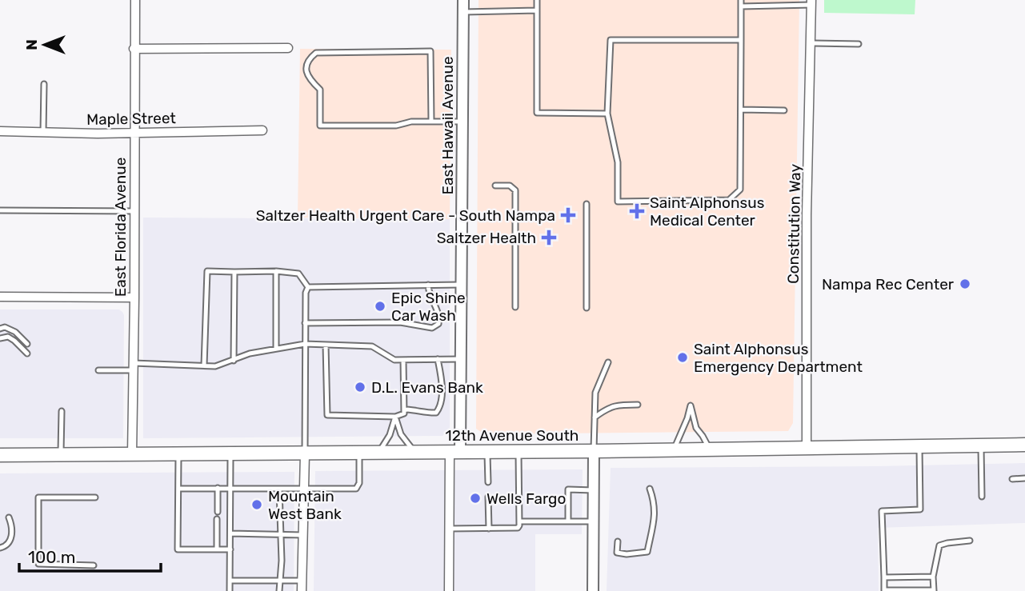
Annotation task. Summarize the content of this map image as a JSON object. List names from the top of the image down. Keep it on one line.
{"streets":{"main road":["12th Avenue South"],"street":["Maple Street","East Hawaii Avenue","Constitution Way","East Florida Avenue"]},"crossings":[["Maple Street","East Florida Avenue"],["East Hawaii Avenue","12th Avenue South"],["Constitution Way","12th Avenue South"],["East Florida Avenue","12th Avenue South"]],"places":{"health":["Saint Alphonsus Medical Center","Saltzer Health Urgent Care - South Nampa","Saltzer Health"],"other":["Nampa Rec Center","Epic Shine Car Wash","Saint Alphonsus Emergency Department","D.L. Evans Bank","Wells Fargo","Mountain West Bank"]},"scale_bar":"100 m","north":"left"}
